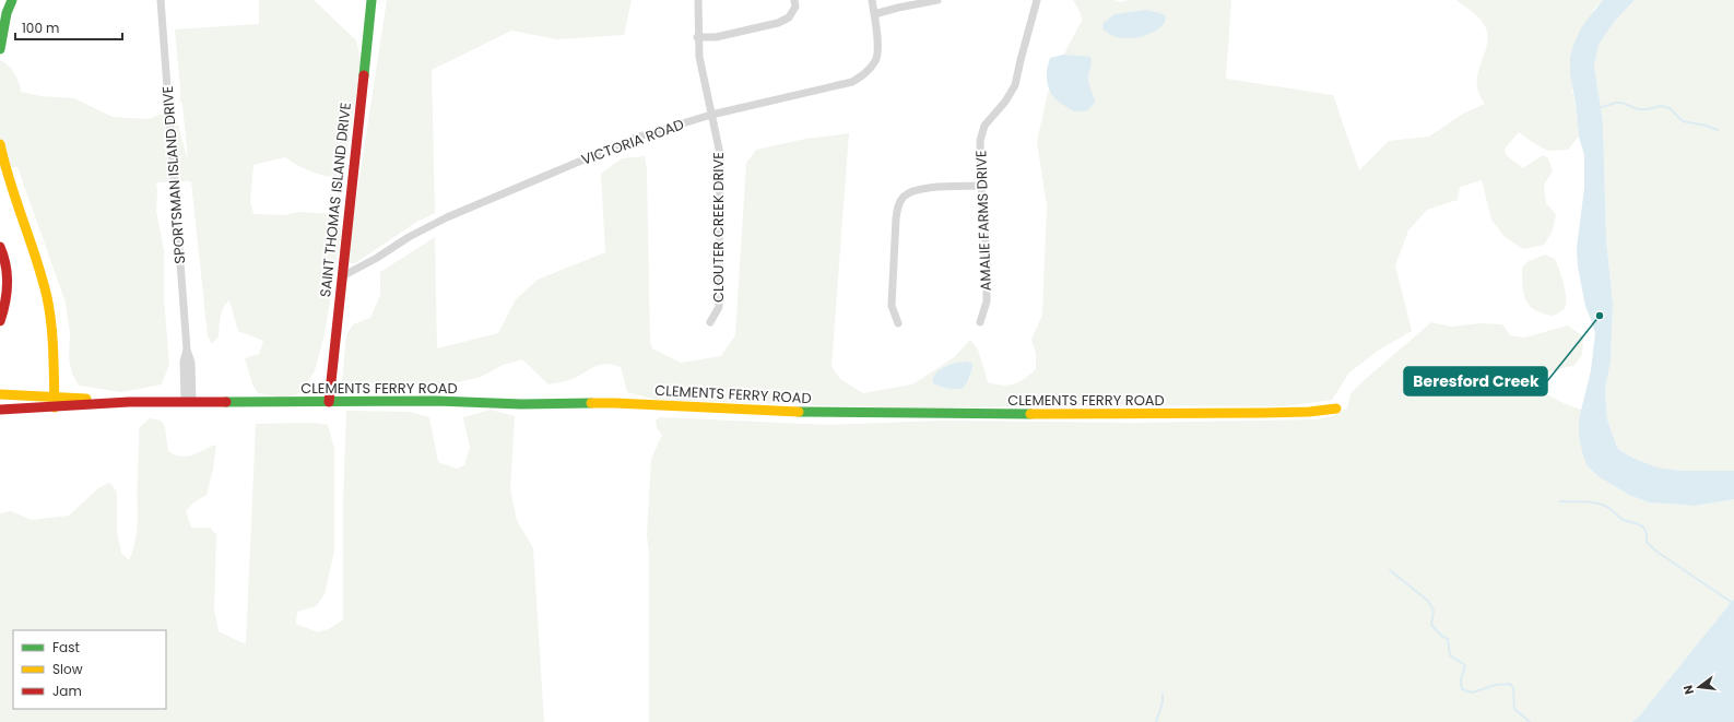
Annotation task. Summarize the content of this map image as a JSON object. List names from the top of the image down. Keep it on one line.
{"streets":{"main road":["SAINT THOMAS ISLAND DRIVE","CLEMENTS FERRY ROAD"],"street":["VICTORIA ROAD","SPORTSMAN ISLAND DRIVE","AMALIE FARMS DRIVE","CLOUTER CREEK DRIVE"]},"crossings":[["VICTORIA ROAD","SAINT THOMAS ISLAND DRIVE"],["VICTORIA ROAD","CLOUTER CREEK DRIVE"],["SPORTSMAN ISLAND DRIVE","CLEMENTS FERRY ROAD"],["SAINT THOMAS ISLAND DRIVE","CLEMENTS FERRY ROAD"]],"places":["Beresford Creek"],"legend":["Fast","Slow","Jam"],"scale_bar":"100 m","north":"left"}
